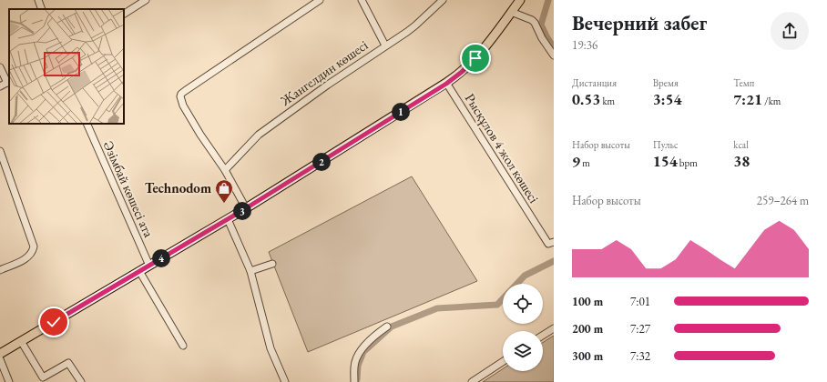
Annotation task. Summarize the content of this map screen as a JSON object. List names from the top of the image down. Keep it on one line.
{"streets":{"street":["Жангелдин көшесі","Рысқұлов 4 жол көшесі","Әзімбай көшесі ата"]},"places":{"shop":["Technodom"]},"page":{"heading":["Вечерний забег","19:36"],"stats":[["Дистанция","0.53 km"],["Время","3:54"],["Темп","7:21 /km"],["Набор высоты","9 m"],["Пульс","154 bpm"],["kcal","38"]],"pins":["1","2","3","4"],"chart":["Набор высоты","259–264 m"],"list":[{"name":"100 m","note":"7:01"},{"name":"200 m","note":"7:27"},{"name":"300 m","note":"7:32"}]}}
